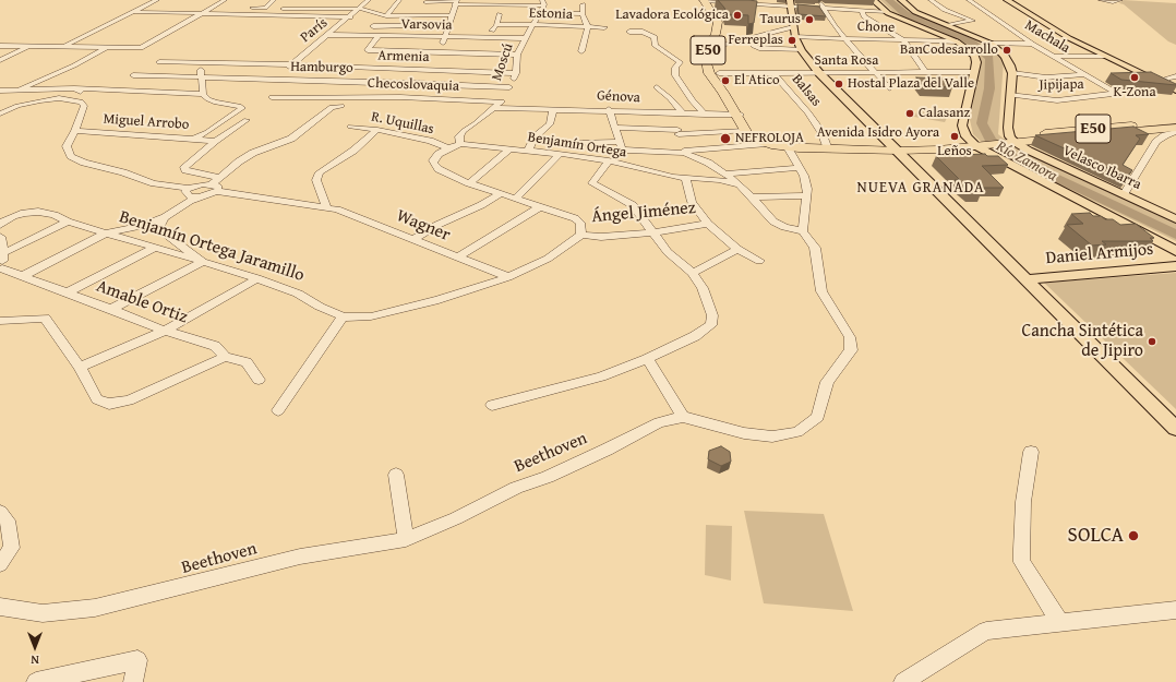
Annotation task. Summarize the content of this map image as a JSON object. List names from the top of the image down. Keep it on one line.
{"streets":{"highway":["E50","Avenida Isidro Ayora"],"main road":["Velasco Ibarra","Daniel Armijos"],"street":["Estonia","Varsovia","Chone","París","Machala","Armenia","Santa Rosa","Moscú","Hamburgo","Checoslovaquia","Jipijapa","Balsas","Génova","Miguel Arrobo","R. Uquillas","Benjamín Ortega","Ángel Jiménez","Wagner","Benjamín Ortega Jaramillo","Amable Ortiz","Beethoven"]},"crossings":[["Estonia","Moscú"],["Varsovia","París"],["Varsovia","Moscú"],["París","Armenia"],["Machala","Jipijapa"],["E50","Avenida Isidro Ayora"],["Armenia","Moscú"],["Santa Rosa","Balsas"],["Moscú","Hamburgo"],["Moscú","Checoslovaquia"],["Moscú","Génova"],["Moscú","Benjamín Ortega"],["Balsas","Avenida Isidro Ayora"],["Génova","Avenida Isidro Ayora"],["Avenida Isidro Ayora","Velasco Ibarra"],["Ángel Jiménez","Benjamín Ortega Jaramillo"],["Wagner","Benjamín Ortega Jaramillo"]],"districts":["NUEVA GRANADA"],"water":["Río Zamora"],"places":["Lavadora Ecológica","Taurus","Ferreplas","BanCodesarrollo","K-Zona","El Atico","Hostal Plaza del Valle","Calasanz","Leños","NEFROLOJA","Cancha Sintética de Jipiro","SOLCA"],"north":"bottom"}
